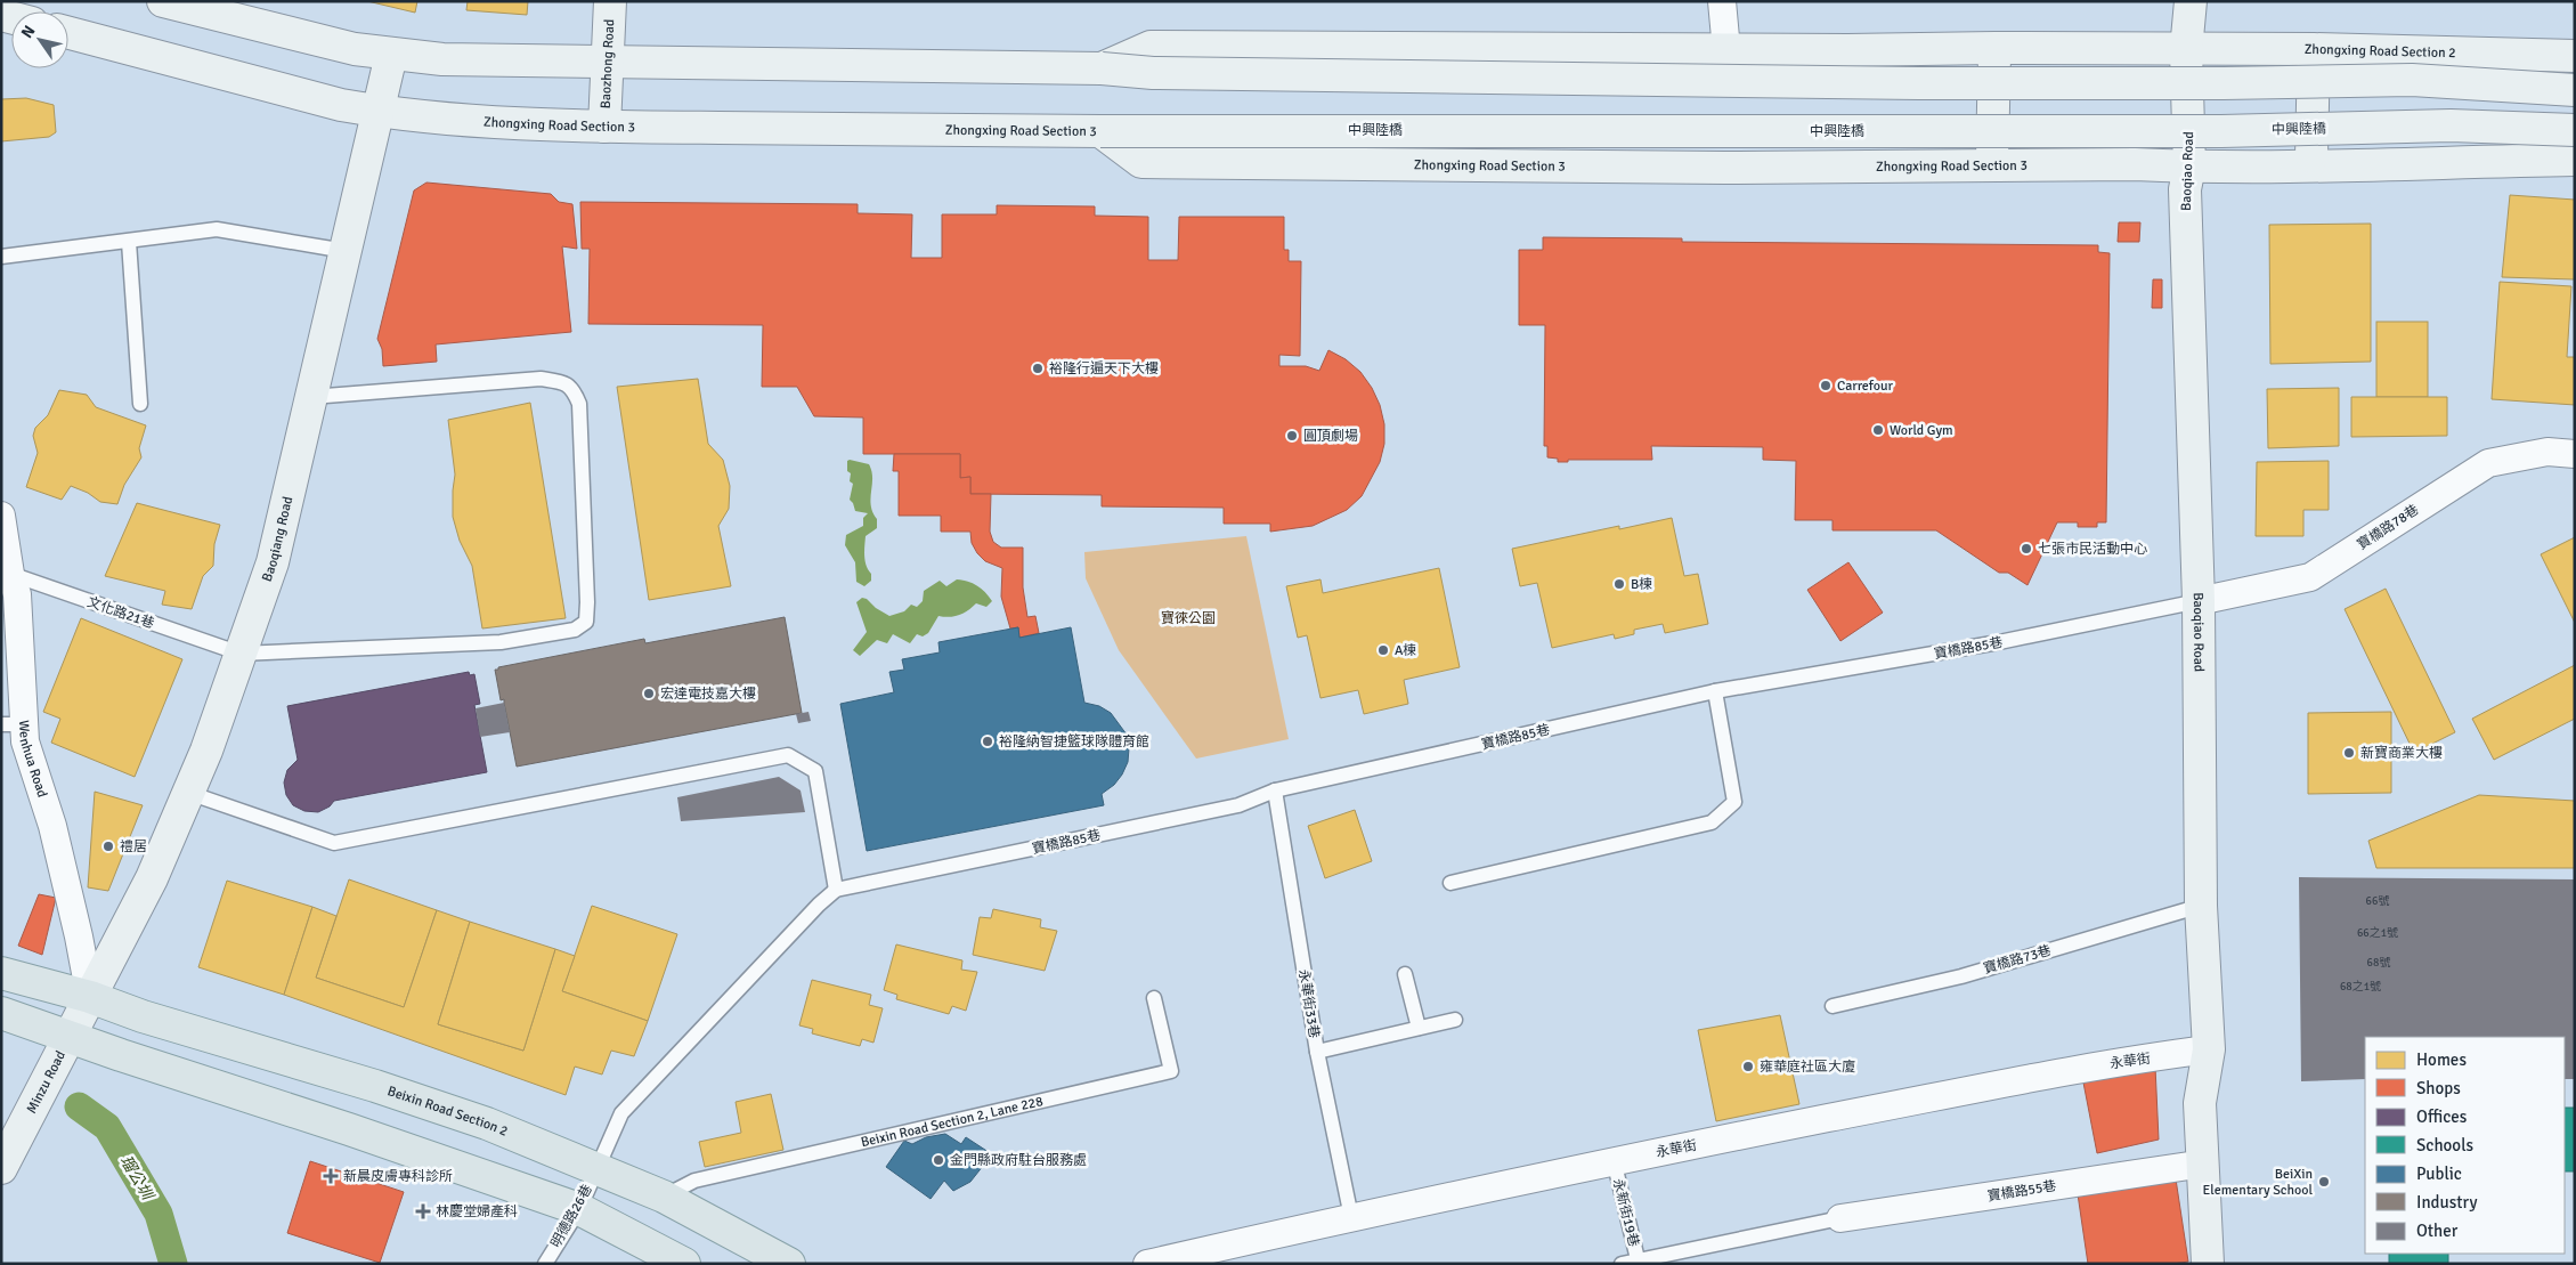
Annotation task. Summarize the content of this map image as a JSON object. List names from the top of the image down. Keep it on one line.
{"streets":{"main road":["Beixin Road Section 2"],"street":["Zhongxing Road Section 2","Baozhong Road","Zhongxing Road Section 3","中興陸橋","Baoqiao Road","寶橋路78巷","Baoqiang Road","Wenhua Road","永華街","Minzu Road","寶橋路55巷"],"lane":["文化路21巷","寶橋路85巷","寶橋路73巷","永華街33巷","Beixin Road Section 2, Lane 228","永新街19巷","明德路26巷"]},"crossings":[["Zhongxing Road Section 2","Baoqiao Road"],["Baozhong Road","Zhongxing Road Section 3"],["Zhongxing Road Section 3","中興陸橋"],["Zhongxing Road Section 3","Baoqiao Road"],["Zhongxing Road Section 3","Baoqiang Road"],["Baoqiao Road","寶橋路78巷"],["Baoqiao Road","寶橋路85巷"],["Baoqiao Road","寶橋路73巷"],["Baoqiao Road","永華街"],["Baoqiao Road","寶橋路55巷"],["寶橋路78巷","寶橋路85巷"],["Baoqiang Road","文化路21巷"],["Baoqiang Road","Wenhua Road"],["Baoqiang Road","Minzu Road"],["Baoqiang Road","Beixin Road Section 2"],["文化路21巷","Wenhua Road"],["寶橋路85巷","永華街33巷"],["寶橋路85巷","明德路26巷"],["Wenhua Road","Minzu Road"],["Wenhua Road","Beixin Road Section 2"],["永華街33巷","永華街"],["永華街","永新街19巷"],["Minzu Road","Beixin Road Section 2"],["Beixin Road Section 2","Beixin Road Section 2, Lane 228"],["Beixin Road Section 2","明德路26巷"]],"water":["瑠公圳"],"parks":["寶徠公園"],"places":{"other":["裕隆行遍天下大樓","Carrefour","World Gym","圓頂劇場","七張市民活動中心","B棟","A棟","宏達電技嘉大樓","裕隆納智捷籃球隊體育館","新寶商業大樓","禮居","雍華庭社區大廈","金門縣政府駐台服務處","BeiXin Elementary School"],"health":["新晨皮膚專科診所","林慶堂婦產科"]},"house_numbers":["66號","66之1號","68號","68之1號"],"legend":["Homes","Shops","Offices","Schools","Public","Industry","Other"],"north":"top left"}
